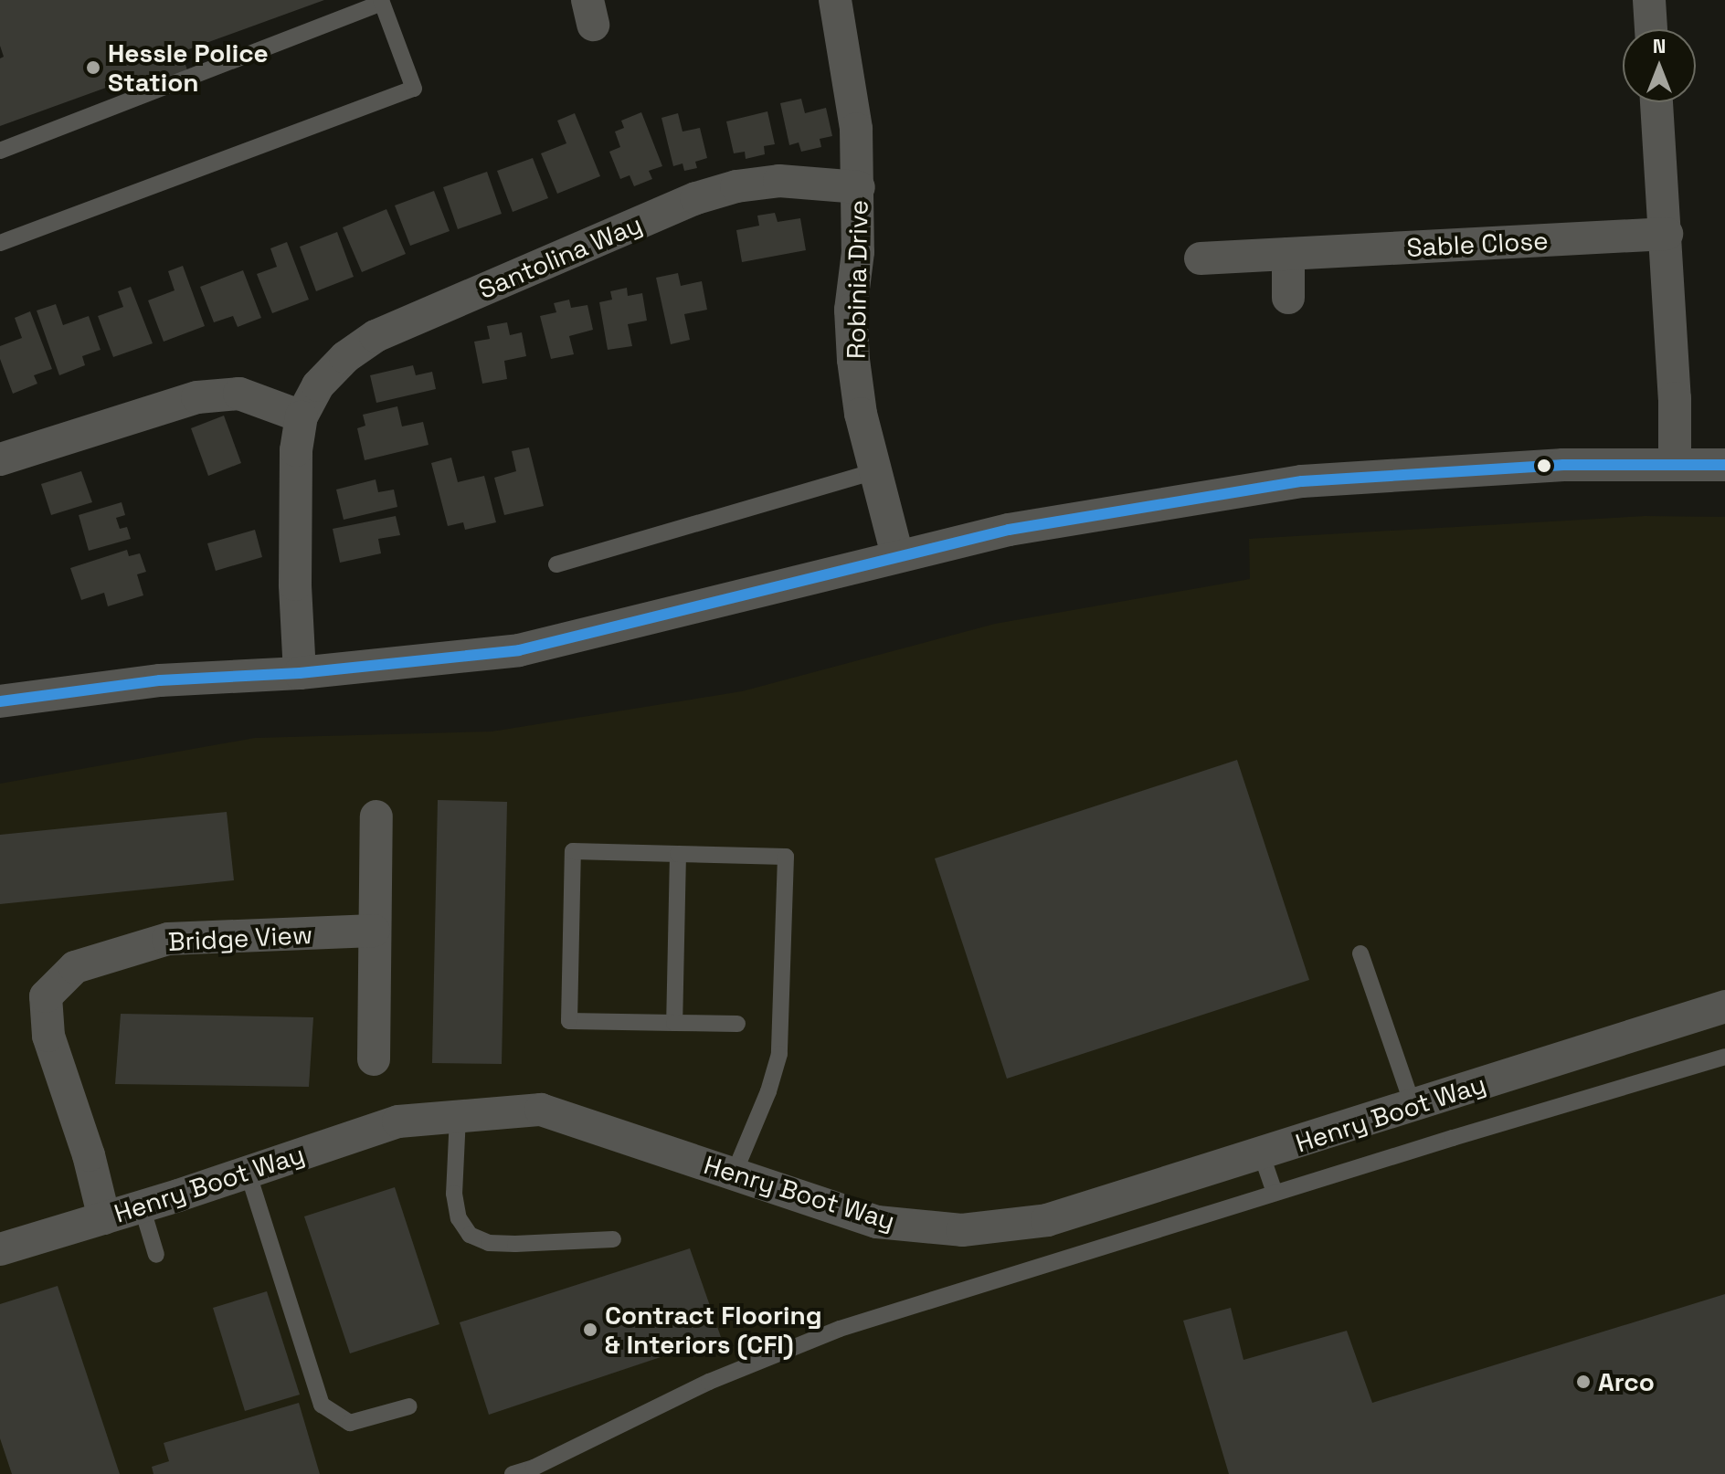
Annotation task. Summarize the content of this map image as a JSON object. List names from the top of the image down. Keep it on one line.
{"streets":{"street":["Sable Close","Santolina Way","Robinia Drive","Bridge View","Henry Boot Way"]},"crossings":[["Santolina Way","Robinia Drive"],["Bridge View","Henry Boot Way"]],"places":["Hessle Police Station","Contract Flooring & Interiors (CFI)","Arco"],"north":"top"}
